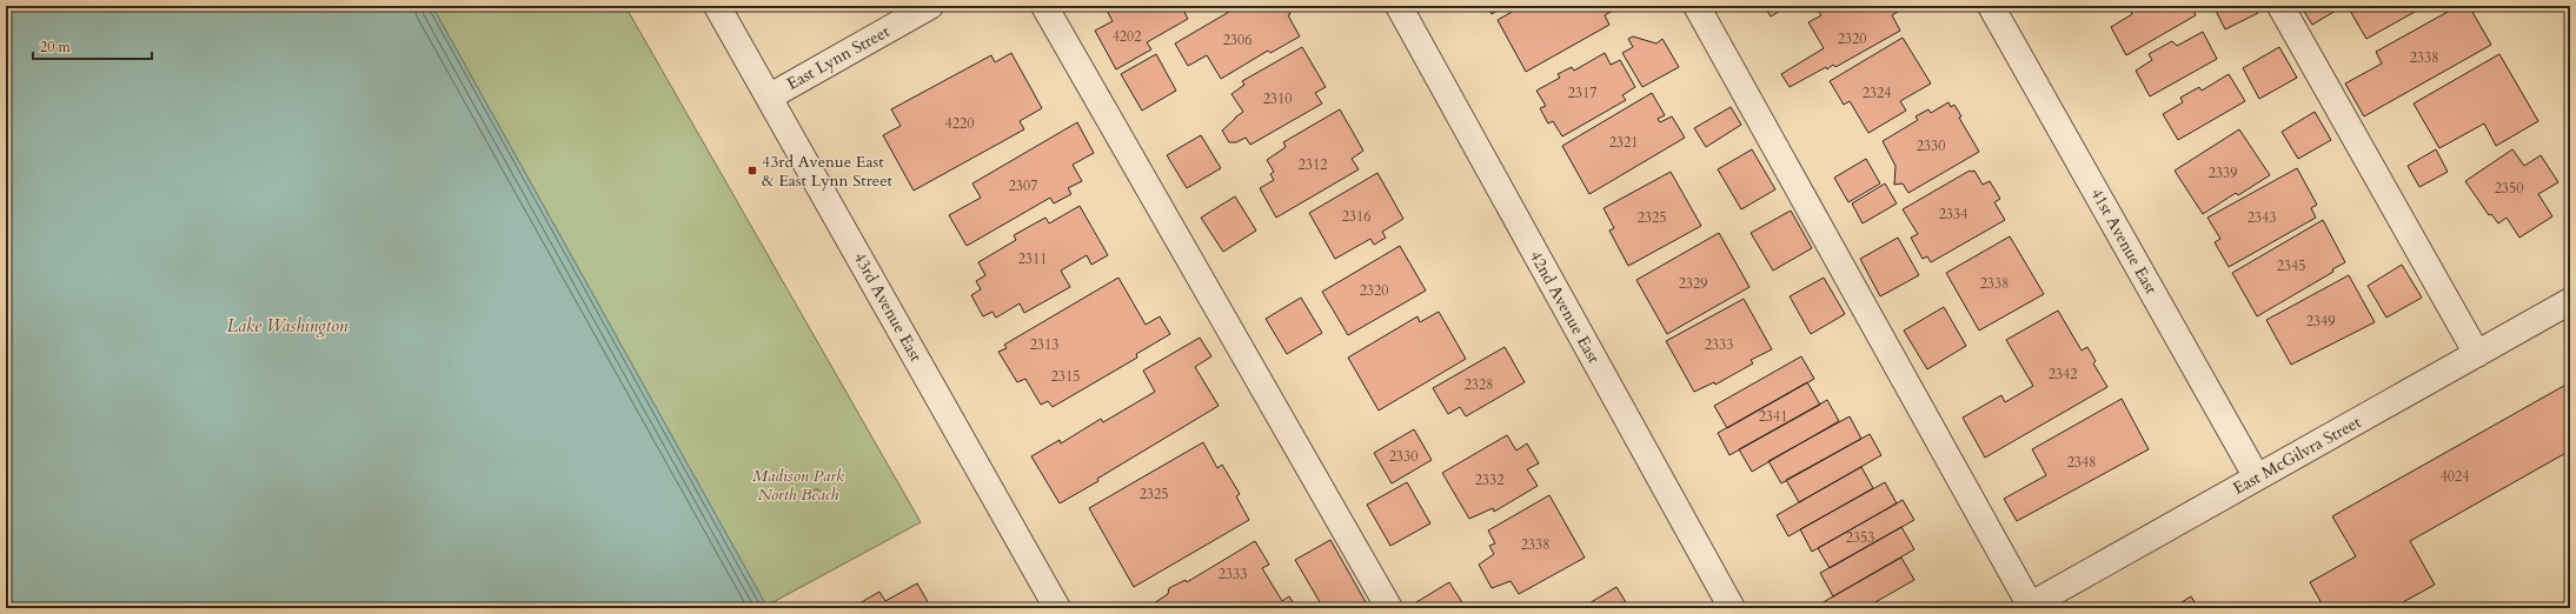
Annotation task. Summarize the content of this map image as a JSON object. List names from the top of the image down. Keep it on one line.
{"streets":{"street":["East Lynn Street","41st Avenue East","43rd Avenue East","42nd Avenue East","East McGilvra Street"]},"crossings":[["East Lynn Street","43rd Avenue East"],["41st Avenue East","East McGilvra Street"]],"water":["Lake Washington"],"parks":["Madison Park North Beach"],"places":{"transit":["43rd Avenue East & East Lynn Street"]},"house_numbers":["4202","2320","2306","2338","2317","2324","2310","4220","2321","2330","2312","2339","2307","2350","2334","2316","2325","2343","2311","2345","2329","2338","2320","2349","2313","2333","2342","2315","2328","2341","2330","2348","4024","2332","2325","2353","2338","2333"],"scale_bar":"20 m"}
